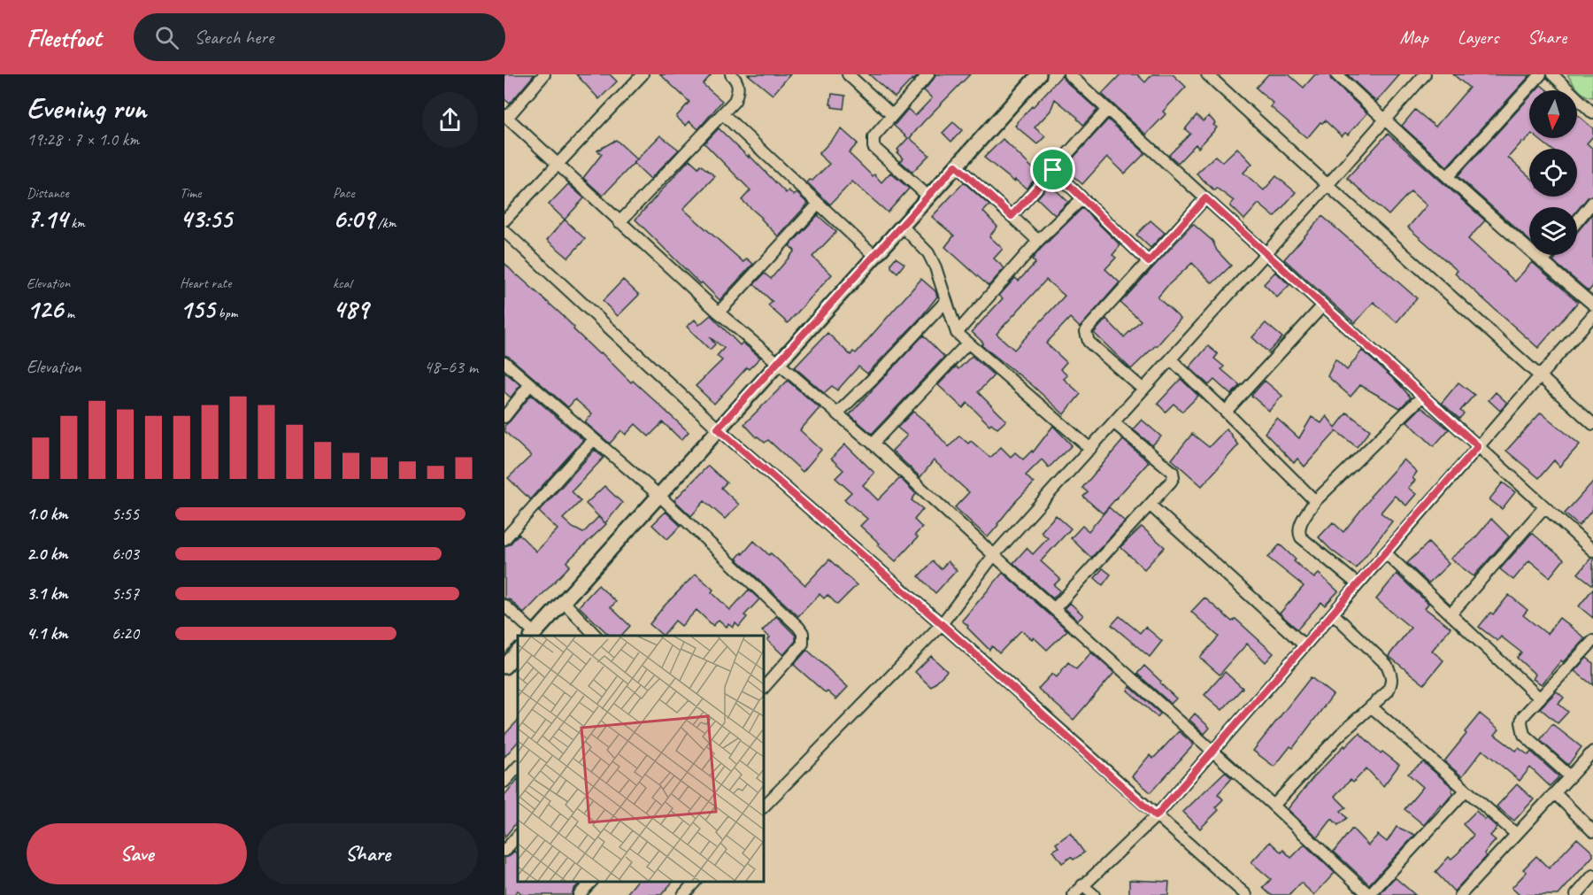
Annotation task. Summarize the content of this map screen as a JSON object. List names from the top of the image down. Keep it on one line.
{"north":"bottom","page":{"header":"Fleetfoot","search":"Search here","nav":["Map","Layers","Share"],"heading":["Evening run","19:28 · 7 × 1.0 km"],"stats":[["Distance","7.14 km"],["Time","43:55"],["Pace","6:09 /km"],["Elevation","126 m"],["Heart rate","155 bpm"],["kcal","489"]],"chart":["Elevation","48–63 m"],"list":[{"name":"1.0 km","note":"5:55"},{"name":"2.0 km","note":"6:03"},{"name":"3.1 km","note":"5:57"},{"name":"4.1 km","note":"6:20"}],"buttons":["Save","Share"]}}
